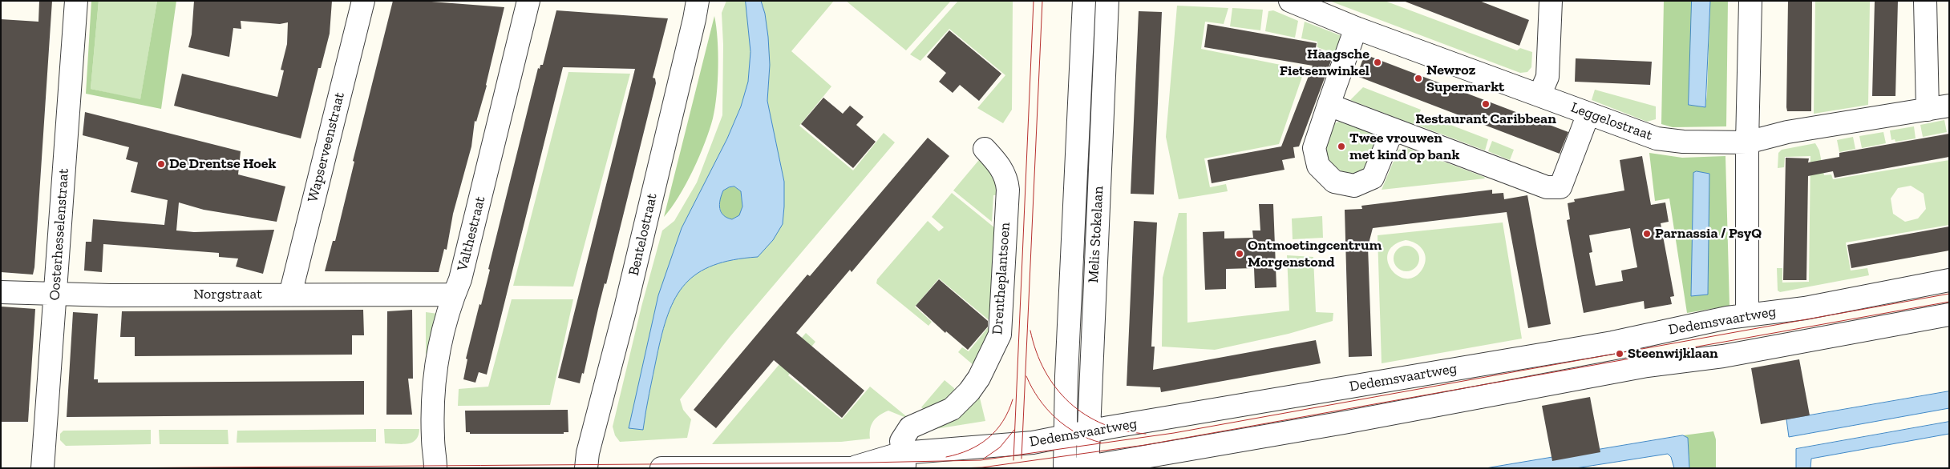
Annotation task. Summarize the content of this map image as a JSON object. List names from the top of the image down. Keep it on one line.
{"streets":{"street":["Leggelostraat","Wapserveenstraat","Valthestraat","Oosterhesselenstraat","Bentelostraat","Melis Stokelaan","Drentheplantsoen","Norgstraat","Dedemsvaartweg"]},"crossings":[["Wapserveenstraat","Norgstraat"],["Valthestraat","Norgstraat"],["Oosterhesselenstraat","Norgstraat"],["Melis Stokelaan","Dedemsvaartweg"],["Drentheplantsoen","Dedemsvaartweg"]],"places":["Haagsche Fietsenwinkel","Newroz Supermarkt","Restaurant Caribbean","Twee vrouwen met kind op bank","De Drentse Hoek","Parnassia / PsyQ","Ontmoetingcentrum Morgenstond","Steenwijklaan"]}
